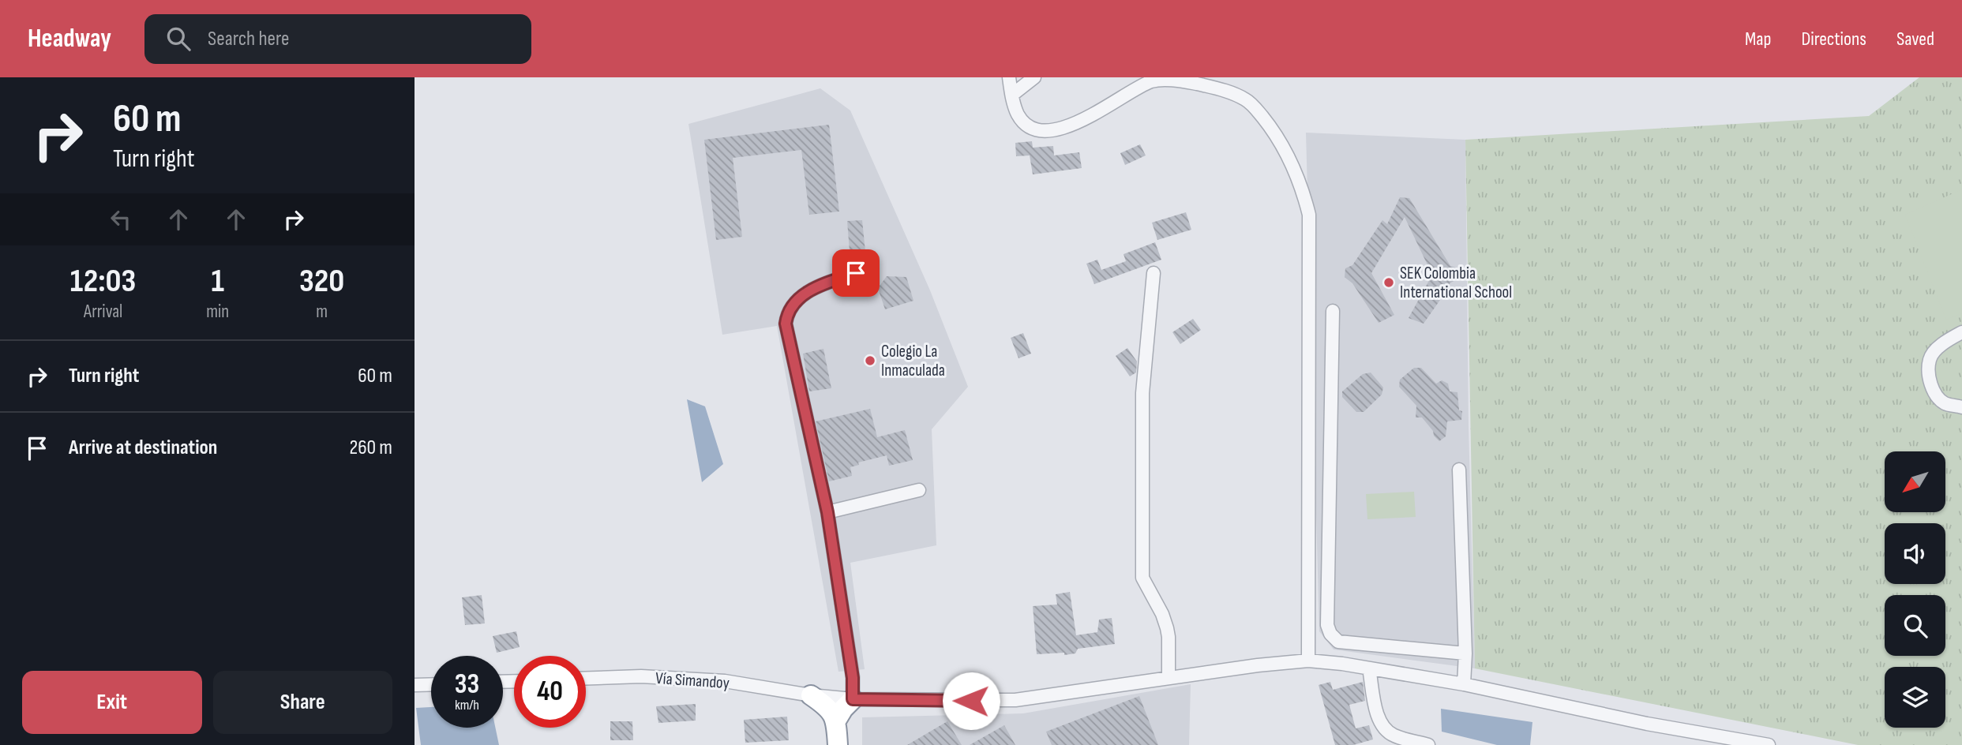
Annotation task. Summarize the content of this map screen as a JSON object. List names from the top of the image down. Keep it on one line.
{"streets":{"street":["Vía Simandoy"]},"places":["SEK Colombia International School","Colegio La Inmaculada"],"north":"bottom left","page":{"header":"Headway","search":"Search here","nav":["Map","Directions","Saved"],"turn":["60 m","Turn right"],"eta":["12:03","Arrival","1","min","320","m"],"list":[{"name":"Turn right","value":"60 m"},{"name":"Arrive at destination","value":"260 m"}],"speed":"33 km/h","limit":"40","buttons":["Exit","Share"]}}
